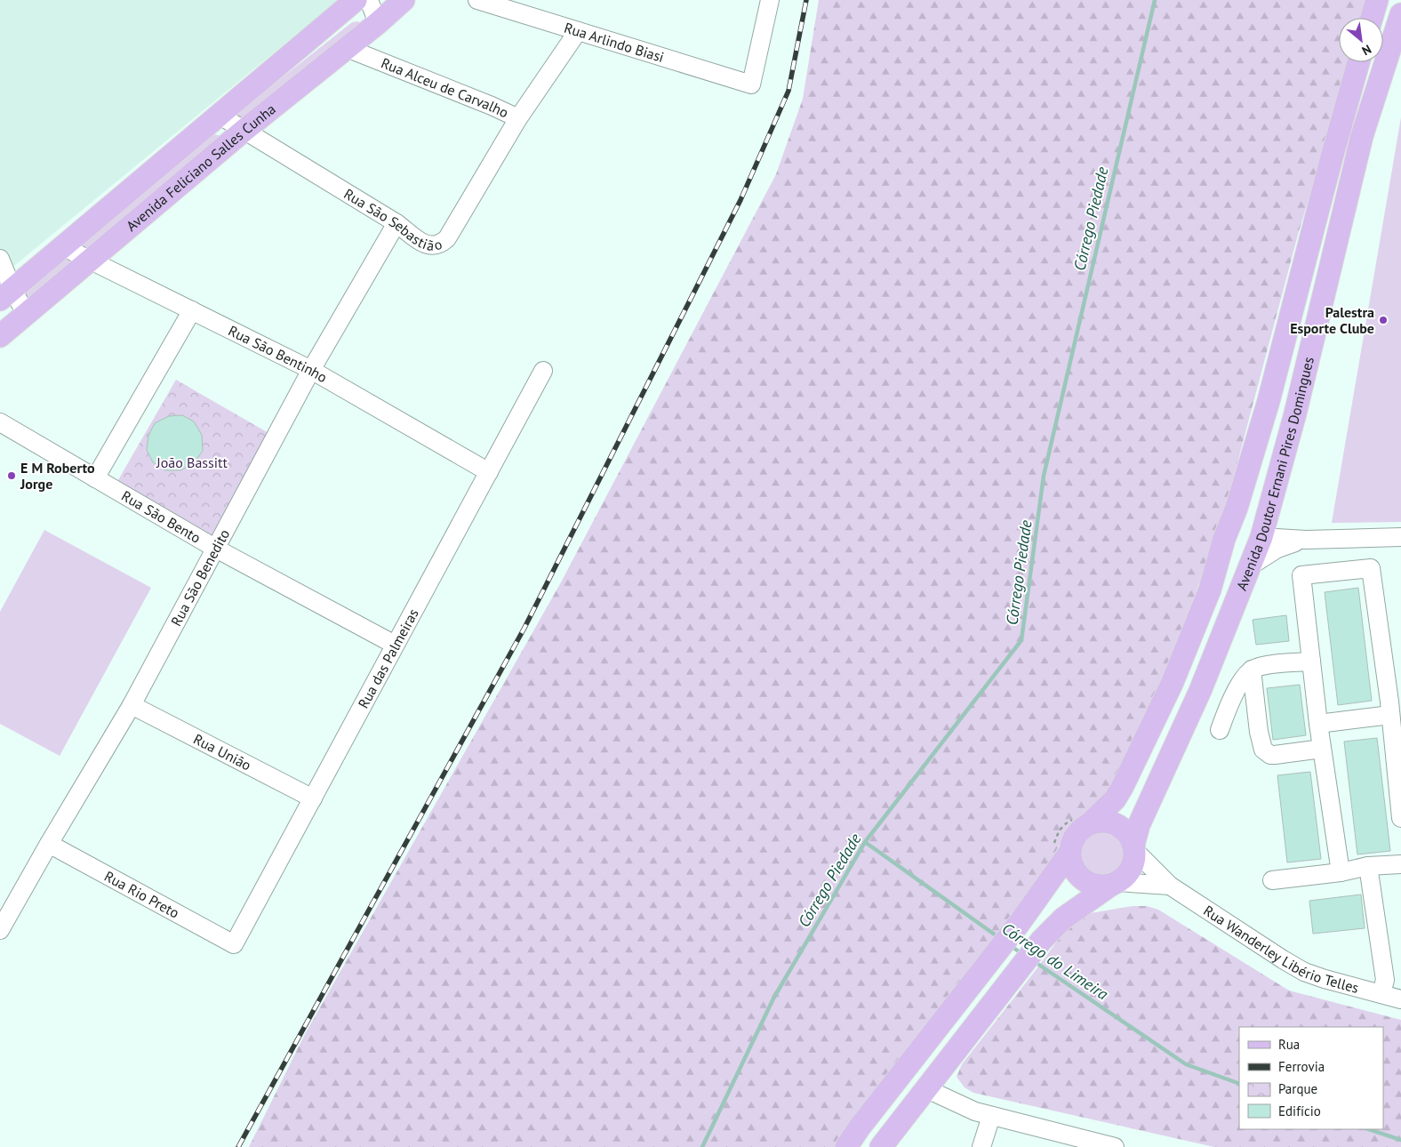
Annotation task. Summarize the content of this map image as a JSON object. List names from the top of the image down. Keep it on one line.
{"streets":{"main road":["Avenida Feliciano Salles Cunha","Avenida Doutor Ernani Pires Domingues"],"street":["Rua Arlindo Biasi","Rua Alceu de Carvalho","Rua São Sebastião","Rua São Bentinho","Rua São Bento","Rua São Benedito","Rua das Palmeiras","Rua União","Rua Rio Preto","Rua Wanderley Libério Telles"]},"crossings":[["Rua Arlindo Biasi","Rua Alceu de Carvalho"],["Rua Alceu de Carvalho","Avenida Feliciano Salles Cunha"],["Rua Alceu de Carvalho","Rua São Sebastião"],["Avenida Feliciano Salles Cunha","Rua São Sebastião"],["Avenida Feliciano Salles Cunha","Rua São Bentinho"],["Rua São Sebastião","Rua São Benedito"],["Rua São Bentinho","Rua São Benedito"],["Rua São Bentinho","Rua das Palmeiras"],["Avenida Doutor Ernani Pires Domingues","Rua Wanderley Libério Telles"],["Rua São Bento","Rua São Benedito"],["Rua São Bento","Rua das Palmeiras"],["Rua São Benedito","Rua União"],["Rua São Benedito","Rua Rio Preto"],["Rua das Palmeiras","Rua União"],["Rua das Palmeiras","Rua Rio Preto"]],"water":["Córrego Piedade","Córrego do Limeira"],"parks":["João Bassitt"],"places":["Palestra Esporte Clube","E M Roberto Jorge"],"legend":["Rua","Ferrovia","Parque","Edifício"],"north":"bottom right"}
